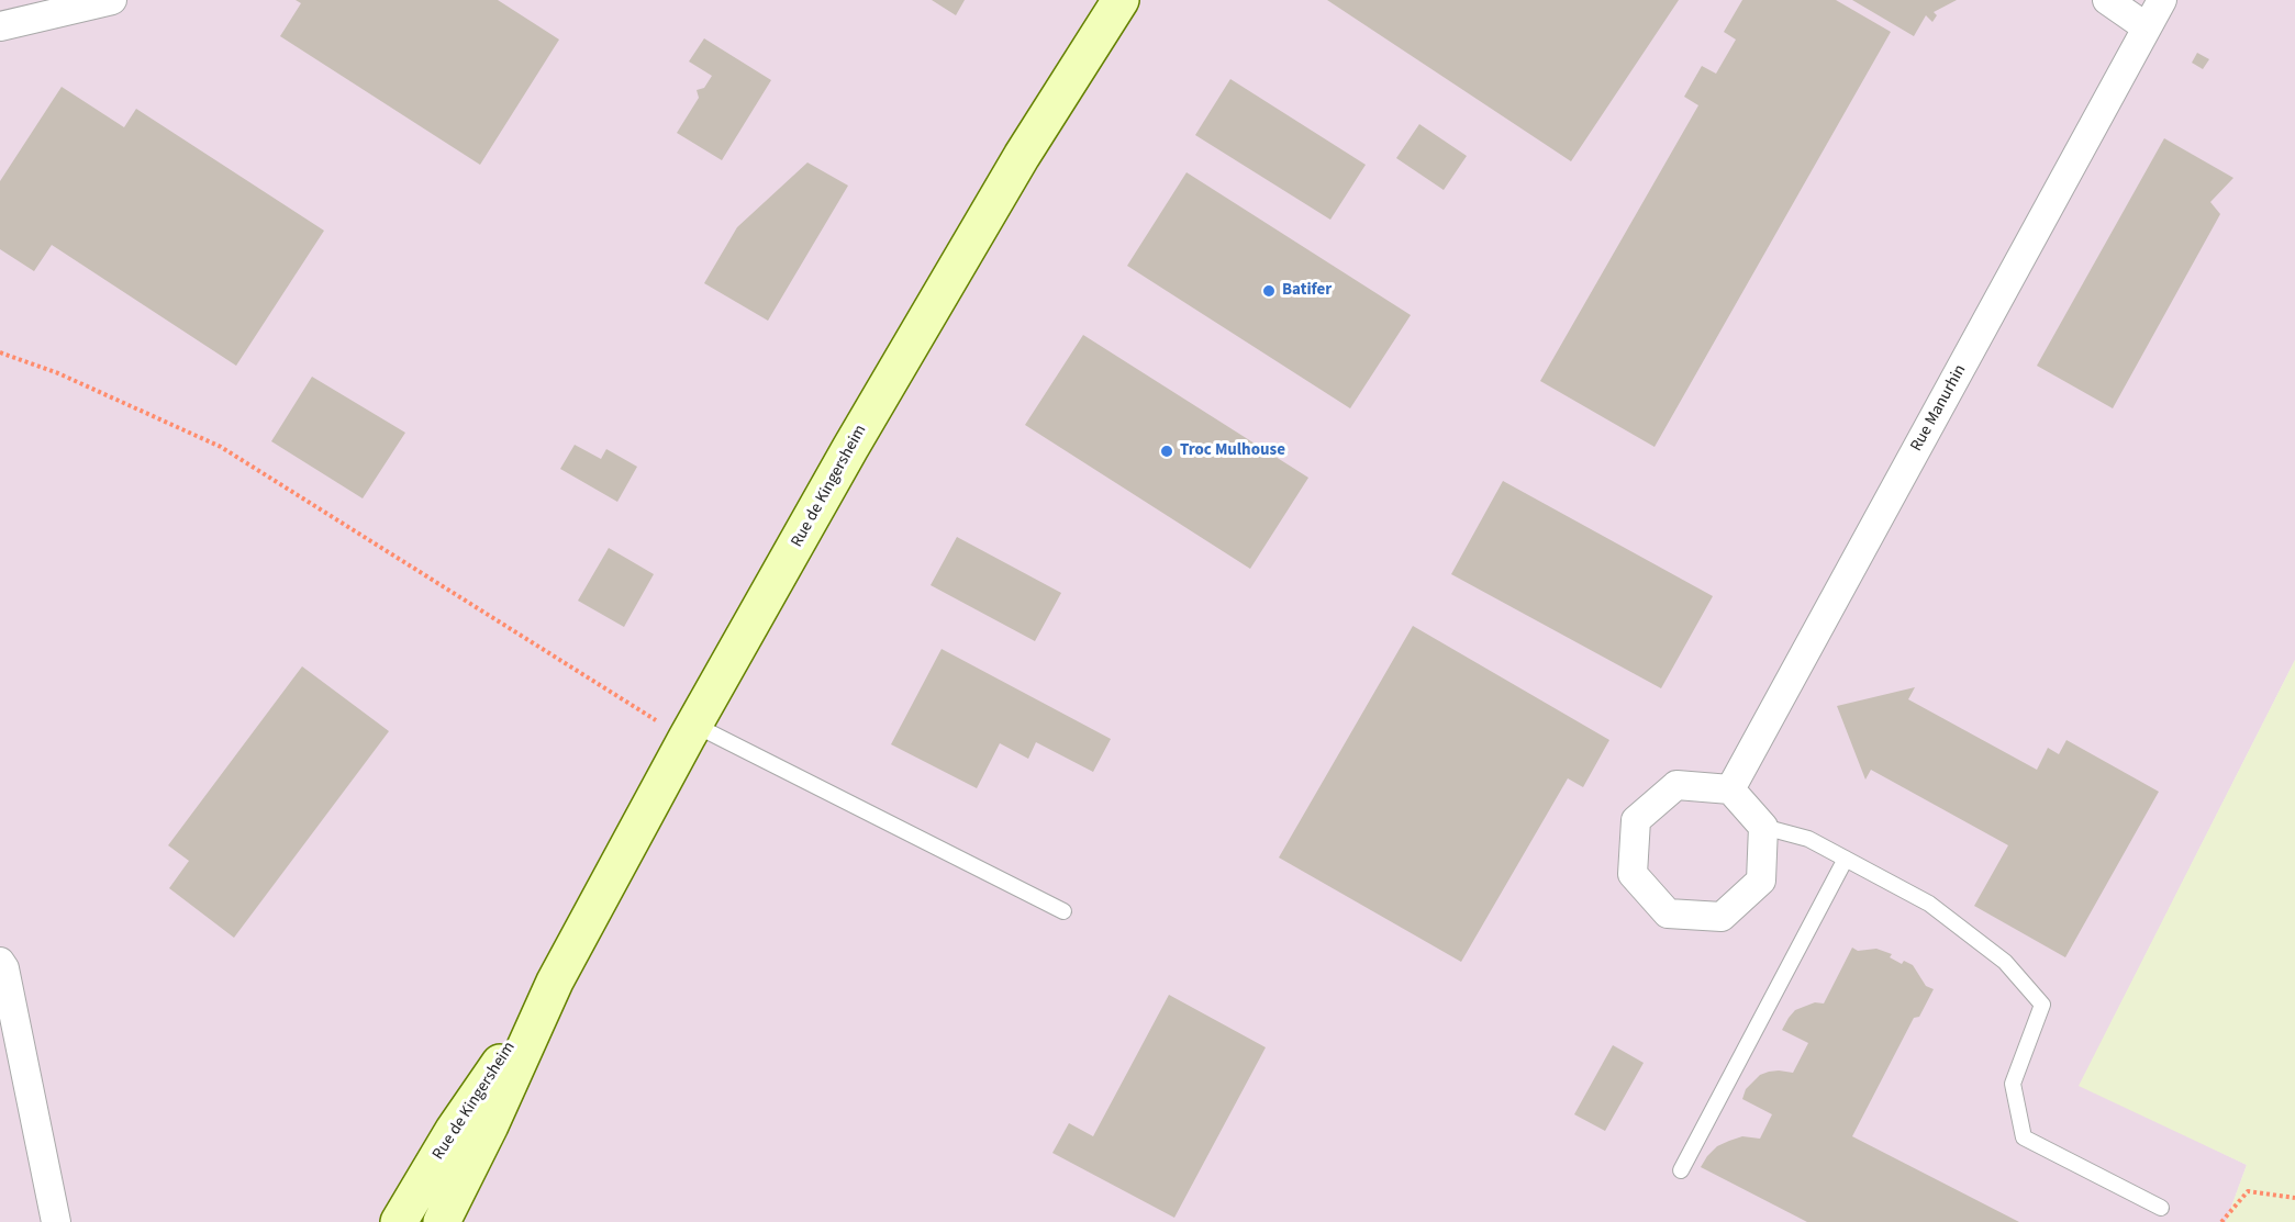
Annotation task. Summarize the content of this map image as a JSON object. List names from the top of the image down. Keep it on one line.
{"streets":{"main road":["Rue de Kingersheim"],"street":["Rue Manurhin"]},"places":["Batifer","Troc Mulhouse"]}
